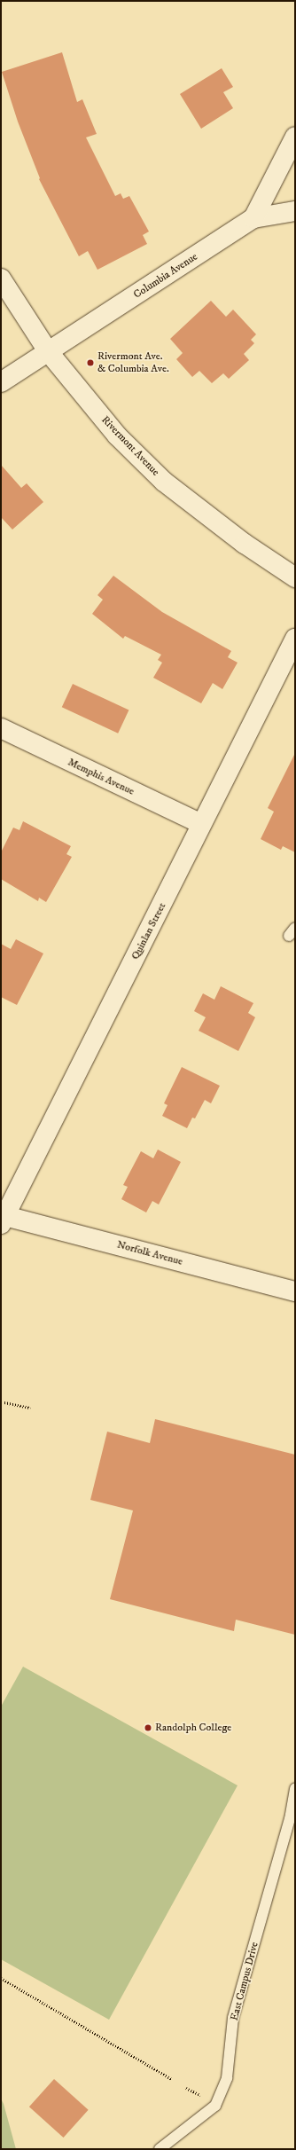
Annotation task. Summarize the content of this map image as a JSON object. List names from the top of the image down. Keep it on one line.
{"streets":{"street":["Columbia Avenue","Rivermont Avenue","Memphis Avenue","Quinlan Street","Norfolk Avenue"],"lane":["East Campus Drive"]},"crossings":[["Columbia Avenue","Rivermont Avenue"],["Memphis Avenue","Quinlan Street"],["Quinlan Street","Norfolk Avenue"]],"places":["Rivermont Ave. & Columbia Ave.","Randolph College"]}
